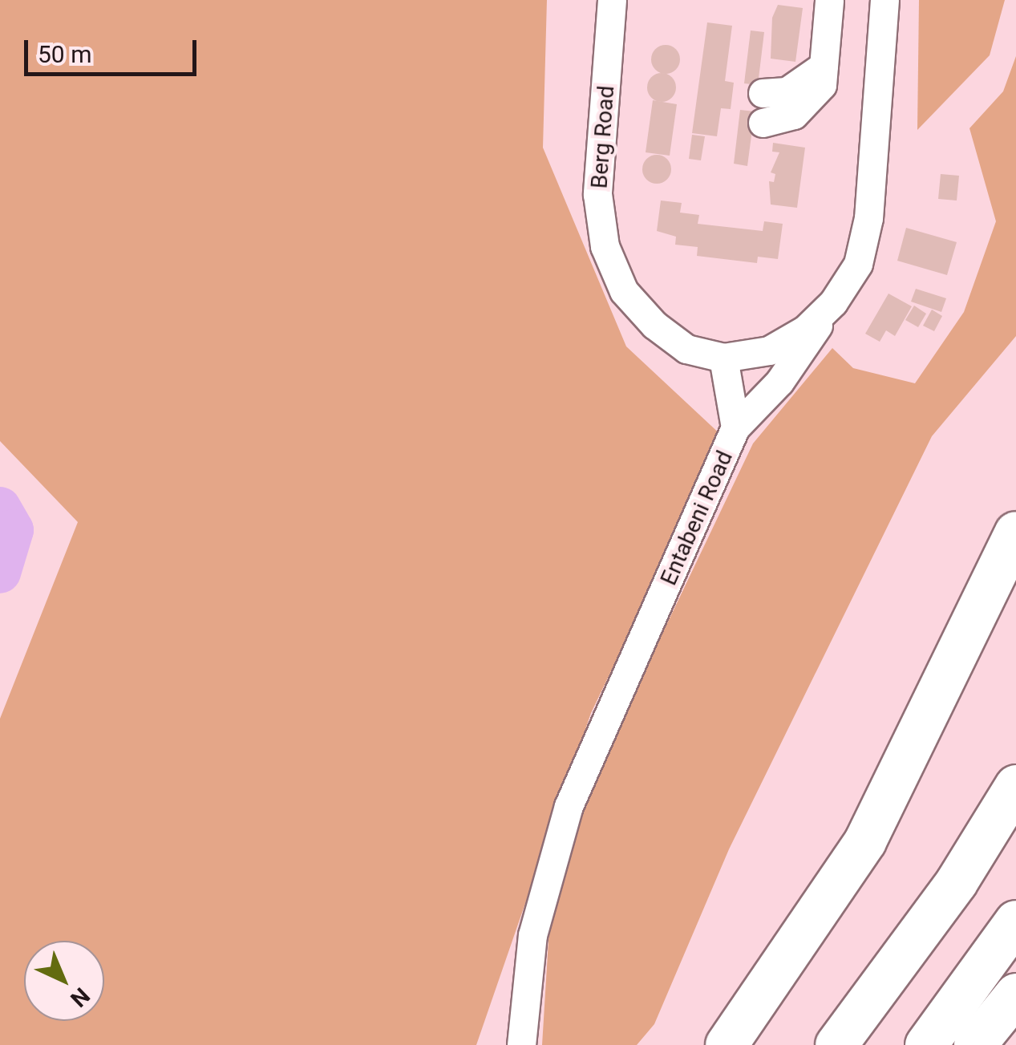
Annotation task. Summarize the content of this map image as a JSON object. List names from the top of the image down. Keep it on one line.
{"streets":{"street":["Berg Road","Entabeni Road"]},"crossings":[["Berg Road","Entabeni Road"]],"scale_bar":"50 m","north":"bottom right"}
